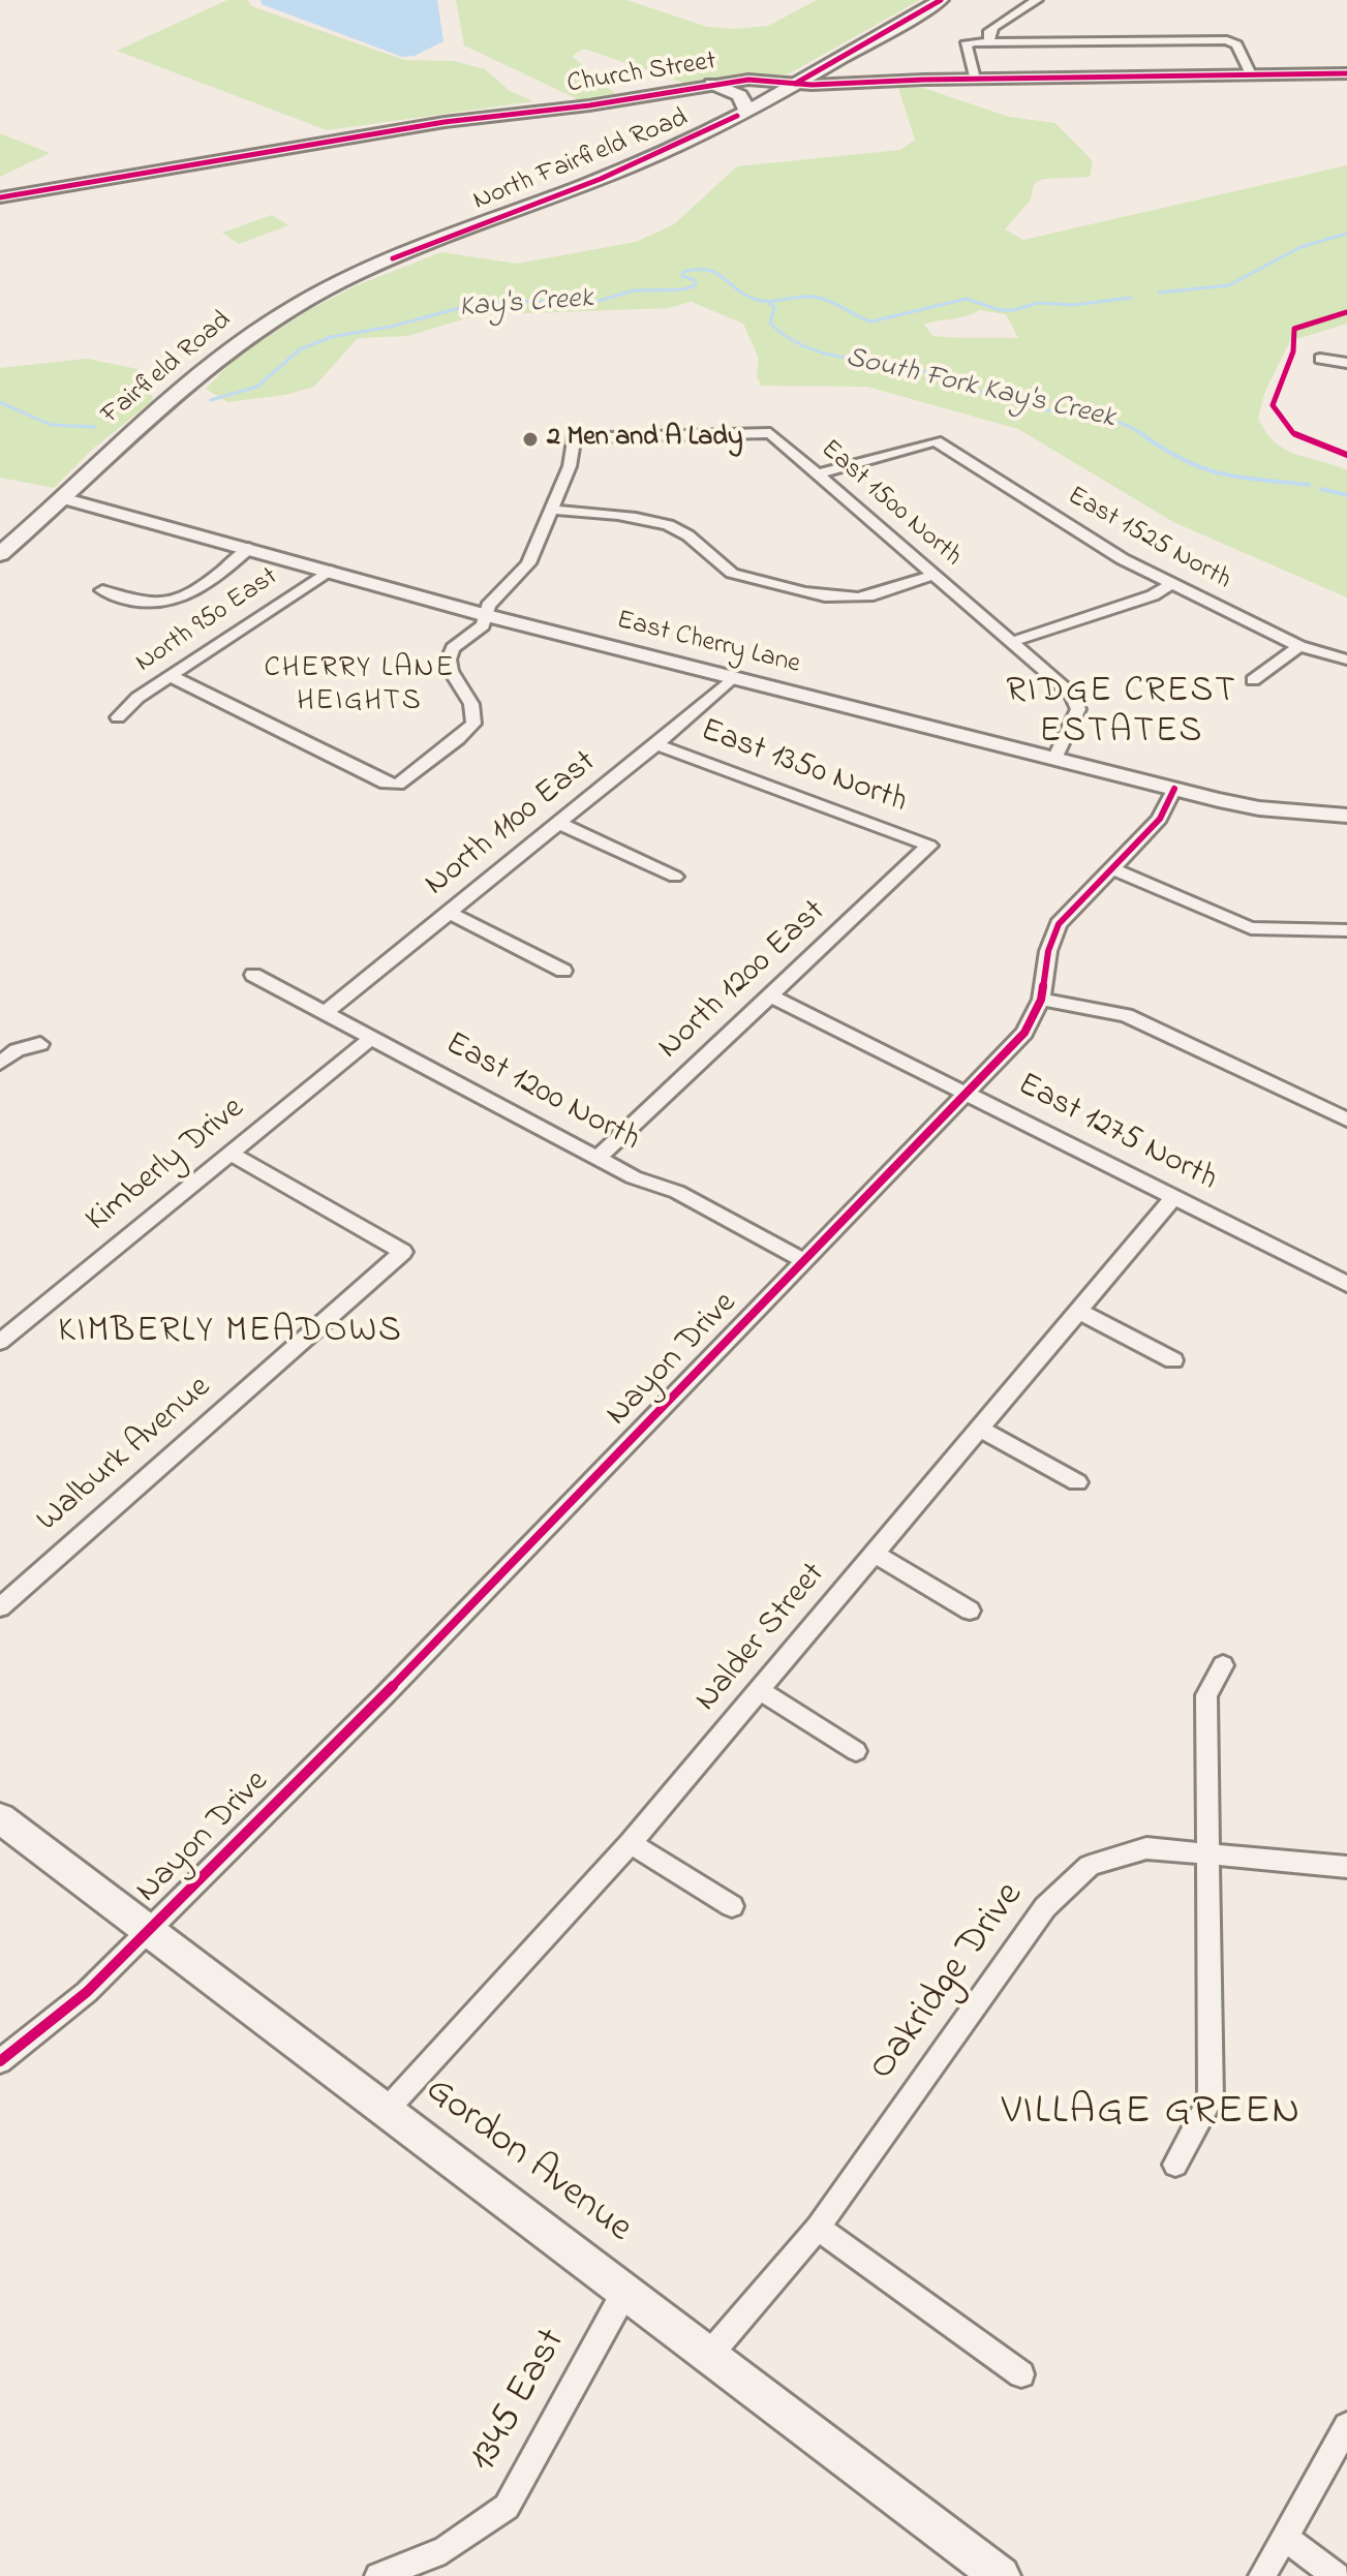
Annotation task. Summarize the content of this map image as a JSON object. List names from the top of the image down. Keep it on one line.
{"streets":{"main road":["North Fairfield Road","Fairfield Road","Gordon Avenue"],"street":["Church Street","East 1500 North","East 1525 North","North 950 East","East Cherry Lane","East 1350 North","North 1100 East","North 1200 East","East 1200 North","East 1275 North","Kimberly Drive","Nayon Drive","Walburk Avenue","Nalder Street","Oakridge Drive","1345 East"]},"crossings":[["Church Street","North Fairfield Road"],["North Fairfield Road","Fairfield Road"],["Fairfield Road","East Cherry Lane"],["East 1500 North","East 1525 North"],["East 1500 North","East Cherry Lane"],["North 950 East","East Cherry Lane"],["East Cherry Lane","North 1100 East"],["East Cherry Lane","Nayon Drive"],["East 1350 North","North 1100 East"],["East 1350 North","North 1200 East"],["North 1100 East","East 1200 North"],["North 1200 East","East 1200 North"],["North 1200 East","East 1275 North"],["East 1200 North","Kimberly Drive"],["East 1200 North","Nayon Drive"],["East 1275 North","Nayon Drive"],["East 1275 North","Nalder Street"],["Kimberly Drive","Walburk Avenue"],["Nayon Drive","Gordon Avenue"],["Nalder Street","Gordon Avenue"],["Oakridge Drive","Gordon Avenue"],["Gordon Avenue","1345 East"]],"districts":["CHERRY LANE HEIGHTS","RIDGE CREST ESTATES","KIMBERLY MEADOWS","VILLAGE GREEN"],"water":["Kay's Creek","South Fork Kay's Creek"],"places":["2 Men and A Lady"]}
